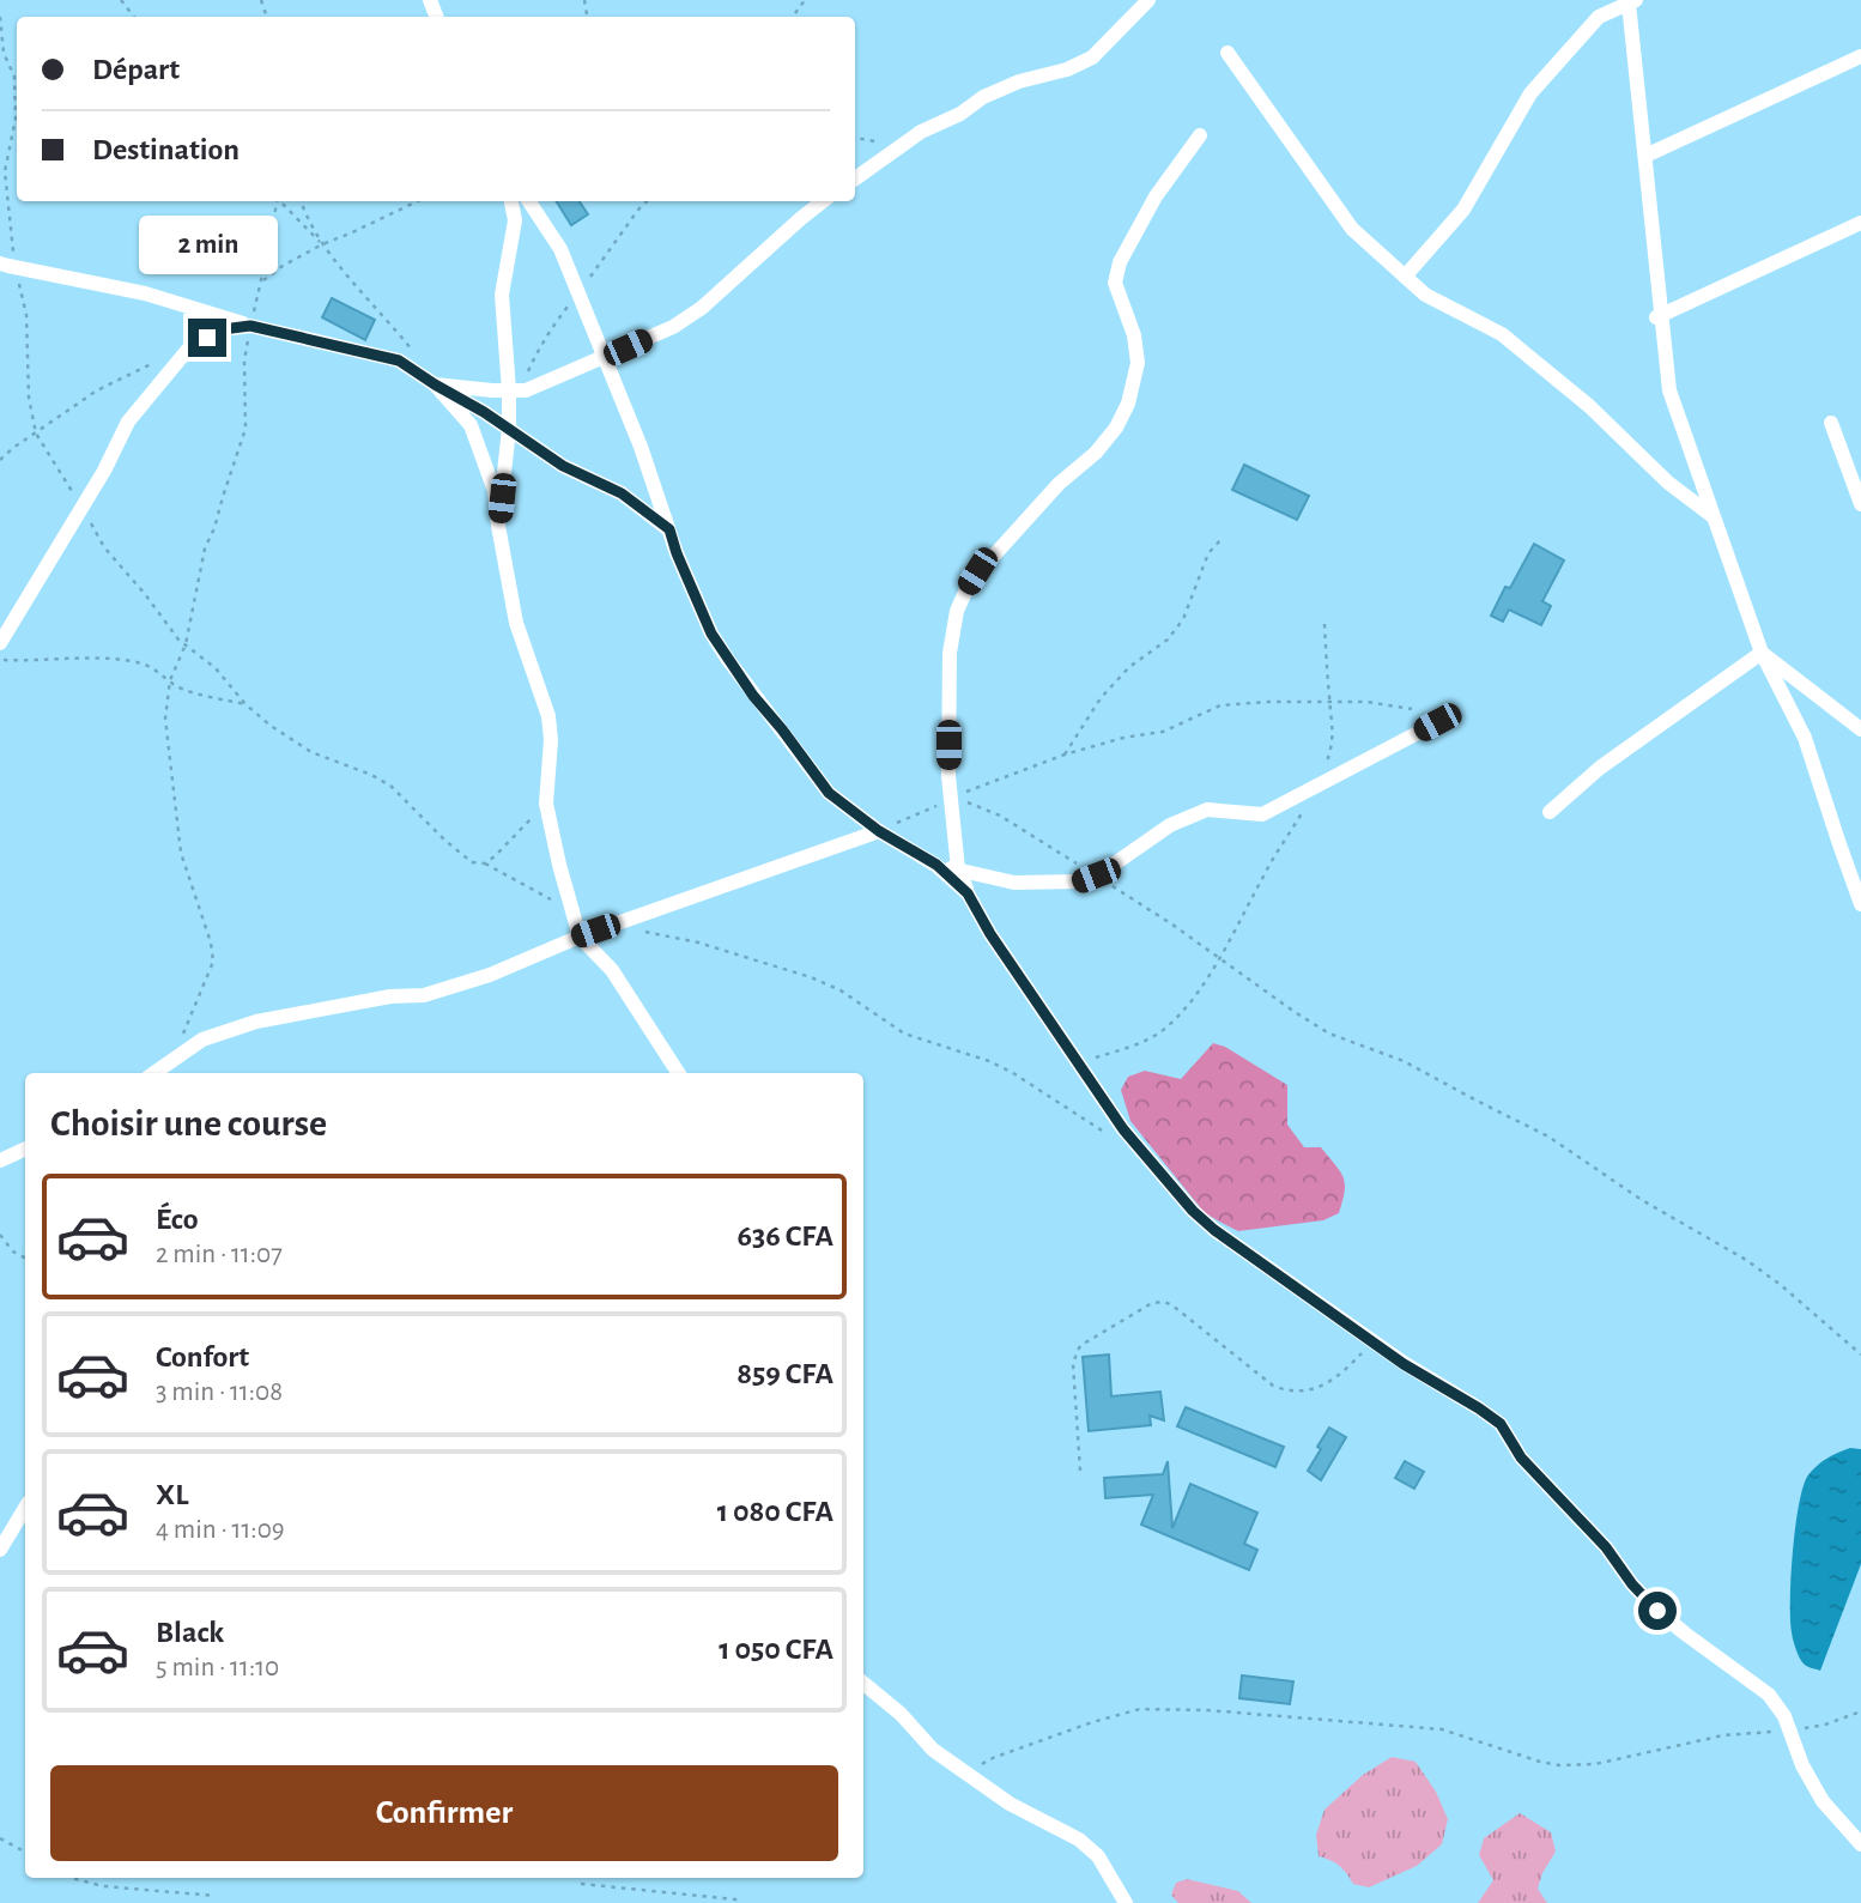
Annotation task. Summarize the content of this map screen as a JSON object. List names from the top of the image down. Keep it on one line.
{"page":{"banner":["Départ","Destination"],"bubble":"2 min","heading":"Choisir une course","list":[{"name":"Éco","note":"2 min · 11:07","value":"636 CFA"},{"name":"Confort","note":"3 min · 11:08","value":"859 CFA"},{"name":"XL","note":"4 min · 11:09","value":"1 080 CFA"},{"name":"Black","note":"5 min · 11:10","value":"1 050 CFA"}],"buttons":"Confirmer"}}
